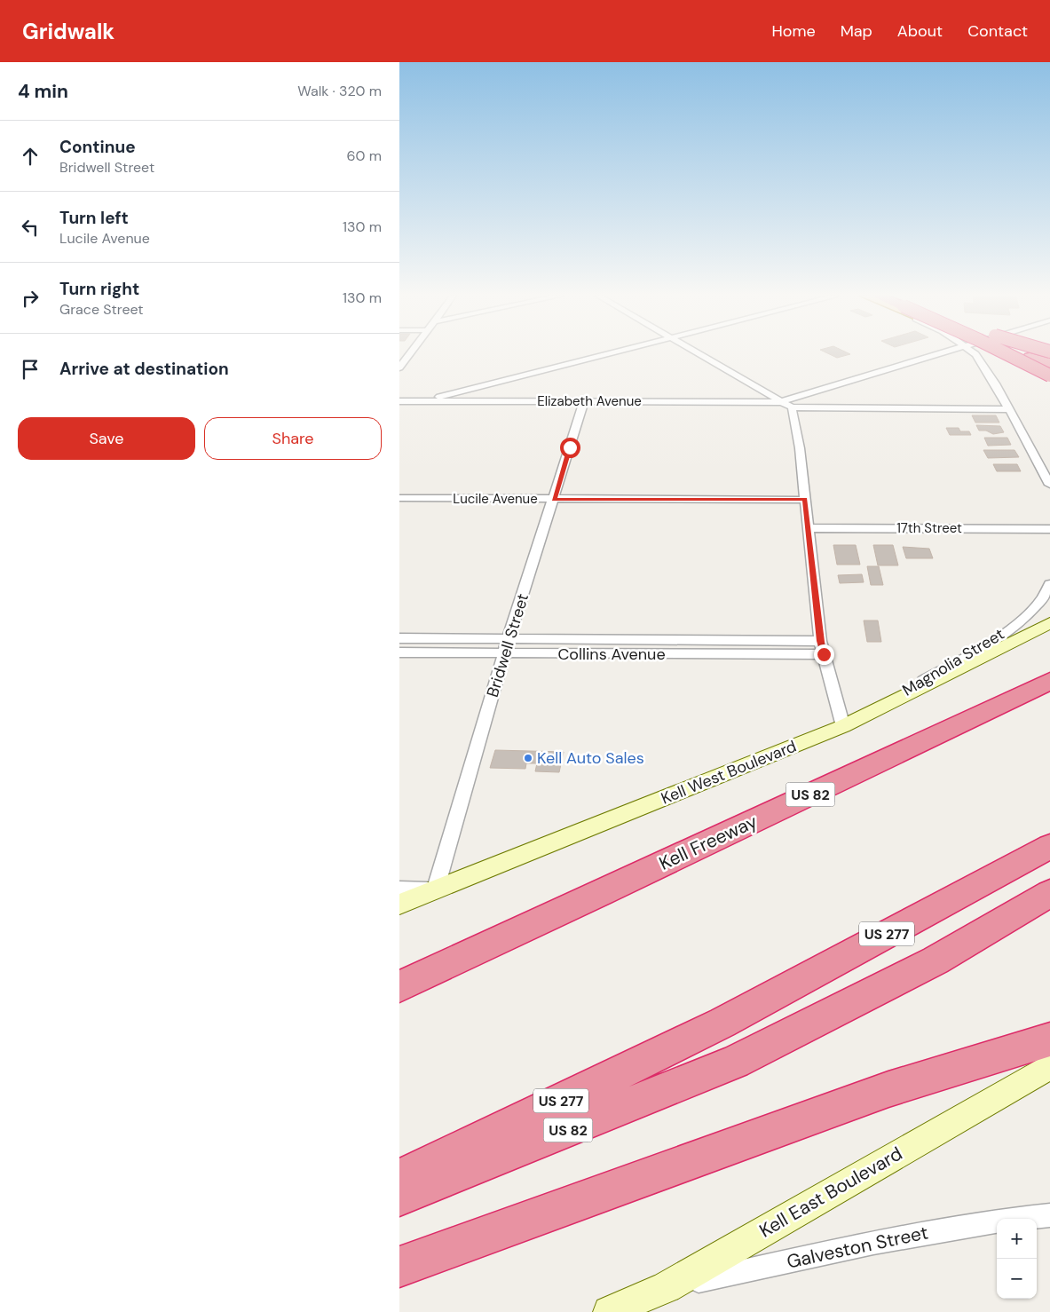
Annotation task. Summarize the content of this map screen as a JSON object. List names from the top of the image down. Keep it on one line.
{"streets":{"highway":["US 82","Kell Freeway","US 277"],"main road":["Kell West Boulevard","Kell East Boulevard"],"street":["Elizabeth Avenue","Lucile Avenue","17th Street","Bridwell Street","Collins Avenue","Magnolia Street","Galveston Street"]},"crossings":[["Elizabeth Avenue","Bridwell Street"],["Lucile Avenue","Bridwell Street"],["Bridwell Street","Collins Avenue"],["Bridwell Street","Kell West Boulevard"],["Magnolia Street","Kell West Boulevard"],["US 82","Kell Freeway"],["Kell East Boulevard","Galveston Street"]],"places":["Kell Auto Sales"],"page":{"header":"Gridwalk","nav":["Home","Map","About","Contact"],"heading":["4 min","Walk · 320 m"],"list":[["Continue","Bridwell Street","60 m"],["Turn left","Lucile Avenue","130 m"],["Turn right","Grace Street","130 m"],"Arrive at destination"],"buttons":["Save","Share"],"map_buttons":["+","−"]}}
